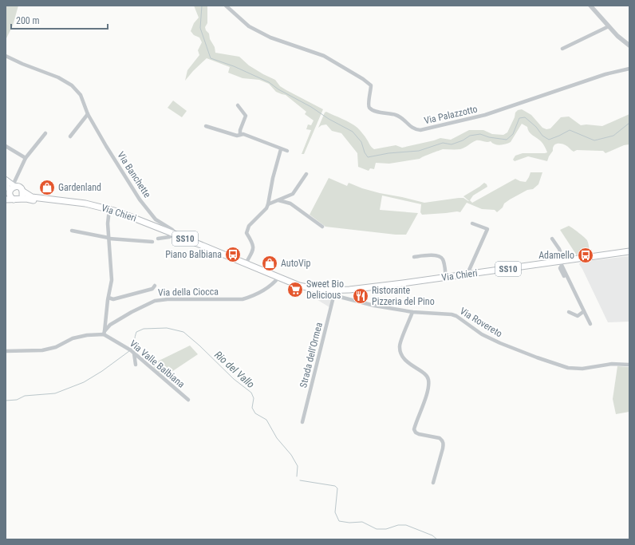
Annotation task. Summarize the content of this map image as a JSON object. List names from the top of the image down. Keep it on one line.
{"streets":{"main road":["Via Chieri","SS10"],"street":["Via Palazzotto","Via Banchette","Via della Ciocca","Via Rovereto","Strada dell'Ormea","Via Valle Balbiana"]},"crossings":[["Via Banchette","Via Chieri"],["Via Chieri","Via della Ciocca"],["Via Chieri","Via Rovereto"],["Via Chieri","Strada dell'Ormea"],["Via della Ciocca","Via Valle Balbiana"],["Via Rovereto","Strada dell'Ormea"]],"water":["Rio del Vallo"],"places":{"shop":["Gardenland","AutoVip"],"bus stop":["Piano Balbiana","Adamello"],"supermarket":["Sweet Bio Delicious"],"restaurant":["Ristorante Pizzeria del Pino"]},"scale_bar":"200 m"}
